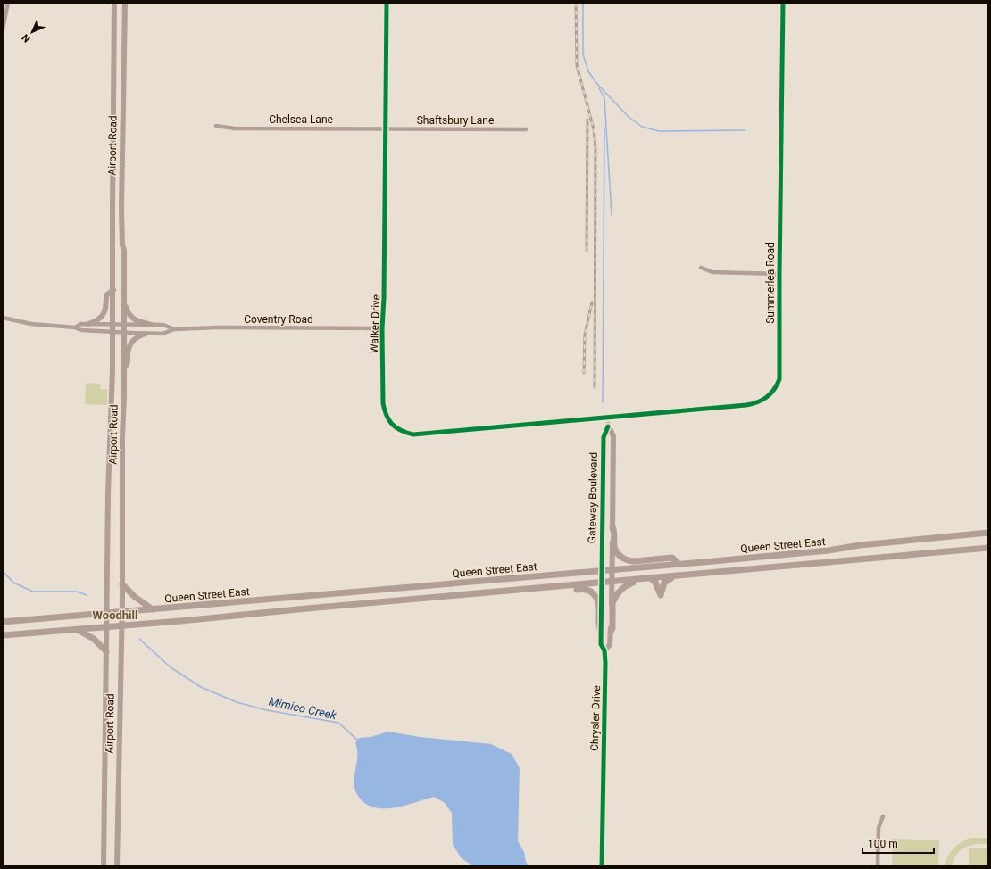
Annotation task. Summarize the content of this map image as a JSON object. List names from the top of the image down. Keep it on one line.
{"streets":{"main road":["Queen Street East"],"street":["Chelsea Lane","Shaftsbury Lane","Airport Road","Summerlea Road","Coventry Road","Walker Drive","Gateway Boulevard","Chrysler Drive"]},"crossings":[["Chelsea Lane","Shaftsbury Lane"],["Chelsea Lane","Walker Drive"],["Shaftsbury Lane","Walker Drive"],["Airport Road","Coventry Road"],["Airport Road","Queen Street East"],["Summerlea Road","Walker Drive"],["Summerlea Road","Gateway Boulevard"],["Coventry Road","Walker Drive"],["Walker Drive","Gateway Boulevard"],["Gateway Boulevard","Queen Street East"],["Gateway Boulevard","Chrysler Drive"],["Queen Street East","Chrysler Drive"]],"districts":["Woodhill"],"water":["Mimico Creek"],"scale_bar":"100 m","north":"bottom left"}
